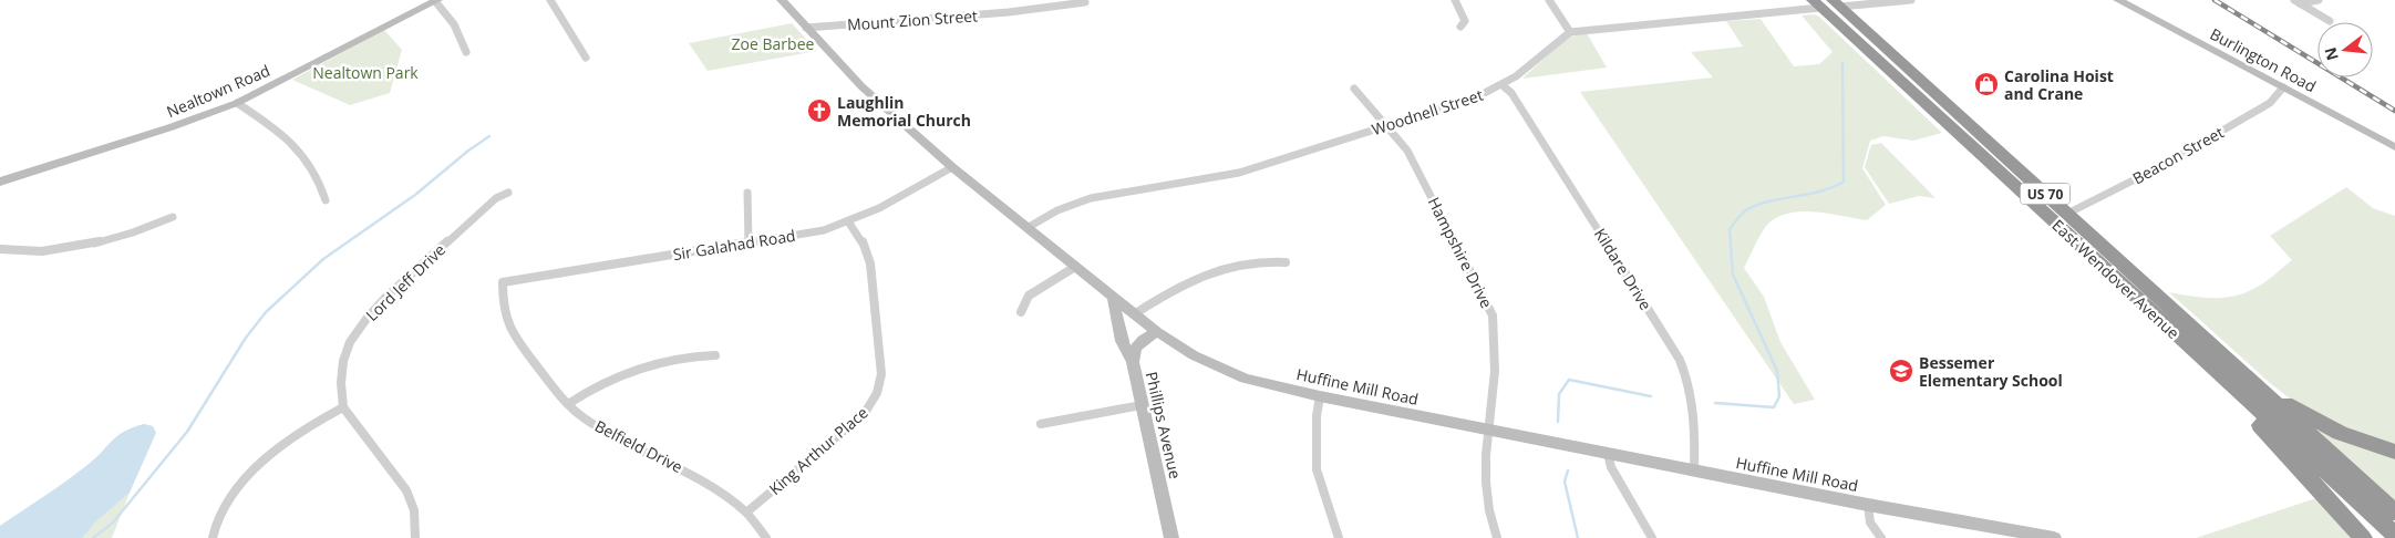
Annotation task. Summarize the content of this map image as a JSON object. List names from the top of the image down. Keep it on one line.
{"streets":{"highway":["US 70","East Wendover Avenue"],"main road":["Burlington Road","Nealtown Road","Huffine Mill Road","Phillips Avenue"],"street":["Mount Zion Street","Woodnell Street","Beacon Street","Sir Galahad Road","Hampshire Drive","Kildare Drive","Lord Jeff Drive","Belfield Drive","King Arthur Place"]},"crossings":[["Mount Zion Street","Huffine Mill Road"],["Burlington Road","Beacon Street"],["Woodnell Street","Hampshire Drive"],["Woodnell Street","Kildare Drive"],["Woodnell Street","Huffine Mill Road"],["Beacon Street","East Wendover Avenue"],["Sir Galahad Road","Huffine Mill Road"],["Sir Galahad Road","Belfield Drive"],["Sir Galahad Road","King Arthur Place"],["Hampshire Drive","Huffine Mill Road"],["Kildare Drive","Huffine Mill Road"],["Huffine Mill Road","Phillips Avenue"],["Belfield Drive","King Arthur Place"]],"parks":["Zoe Barbee","Nealtown Park"],"places":{"shop":["Carolina Hoist and Crane"],"church":["Laughlin Memorial Church"],"school or university":["Bessemer Elementary School"]},"north":"left"}
